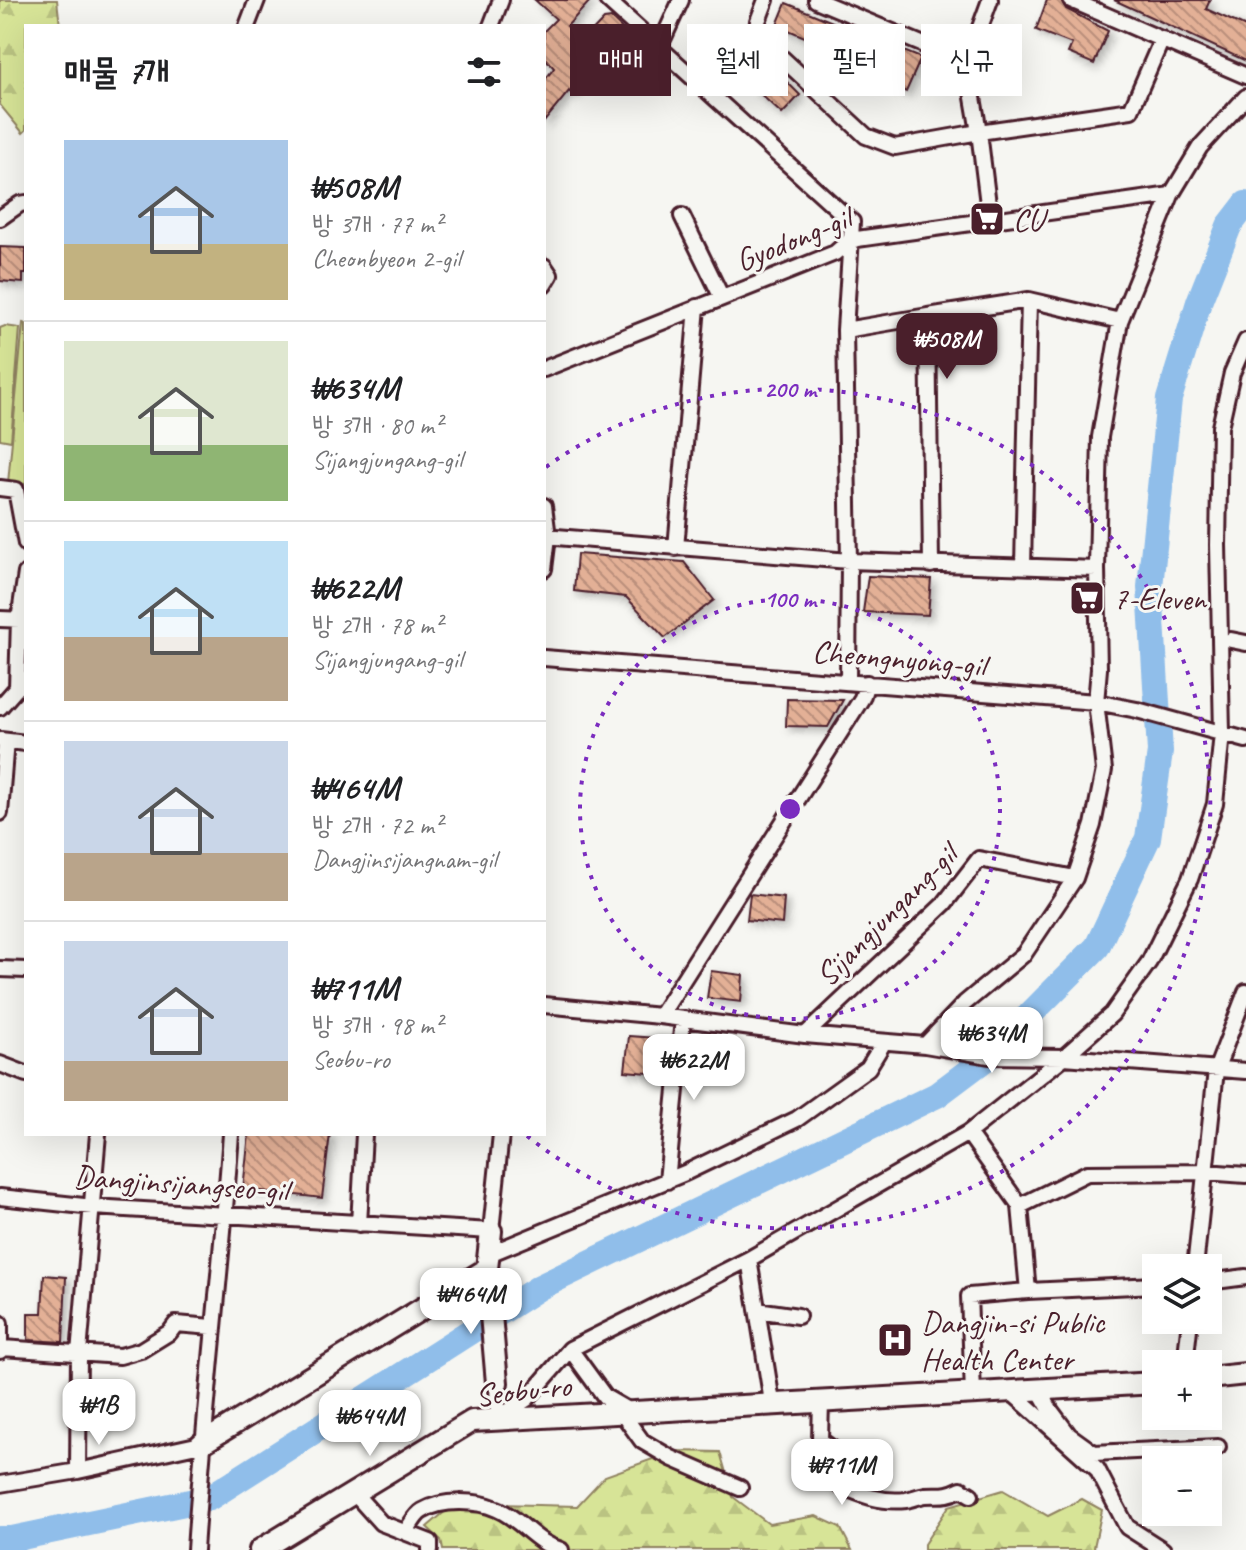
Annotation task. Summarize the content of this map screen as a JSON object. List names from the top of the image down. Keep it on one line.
{"streets":{"main road":["Seobu-ro"],"street":["Gyodong-gil","Cheongnyong-gil","Sijangjungang-gil","Dangjinsijangseo-gil"]},"places":{"supermarket":["CU","7-Eleven"],"hospital":["Dangjin-si Public Health Center"]},"page":{"chip":["매매","월세","필터","신규"],"heading":"매물 7개","list":[{"name":"₩508M","note":"방 3개 · 77 m² · Cheonbyeon 2-gil"},{"name":"₩634M","note":"방 3개 · 80 m² · Sijangjungang-gil"},{"name":"₩622M","note":"방 2개 · 78 m² · Sijangjungang-gil"},{"name":"₩464M","note":"방 2개 · 72 m² · Dangjinsijangnam-gil"},{"name":"₩711M","note":"방 3개 · 98 m² · Seobu-ro"}],"price":["₩508M","₩634M","₩622M","₩464M","₩1B","₩644M","₩711M"],"map_buttons":["+","−"]},"rings":["200 m","100 m"]}
